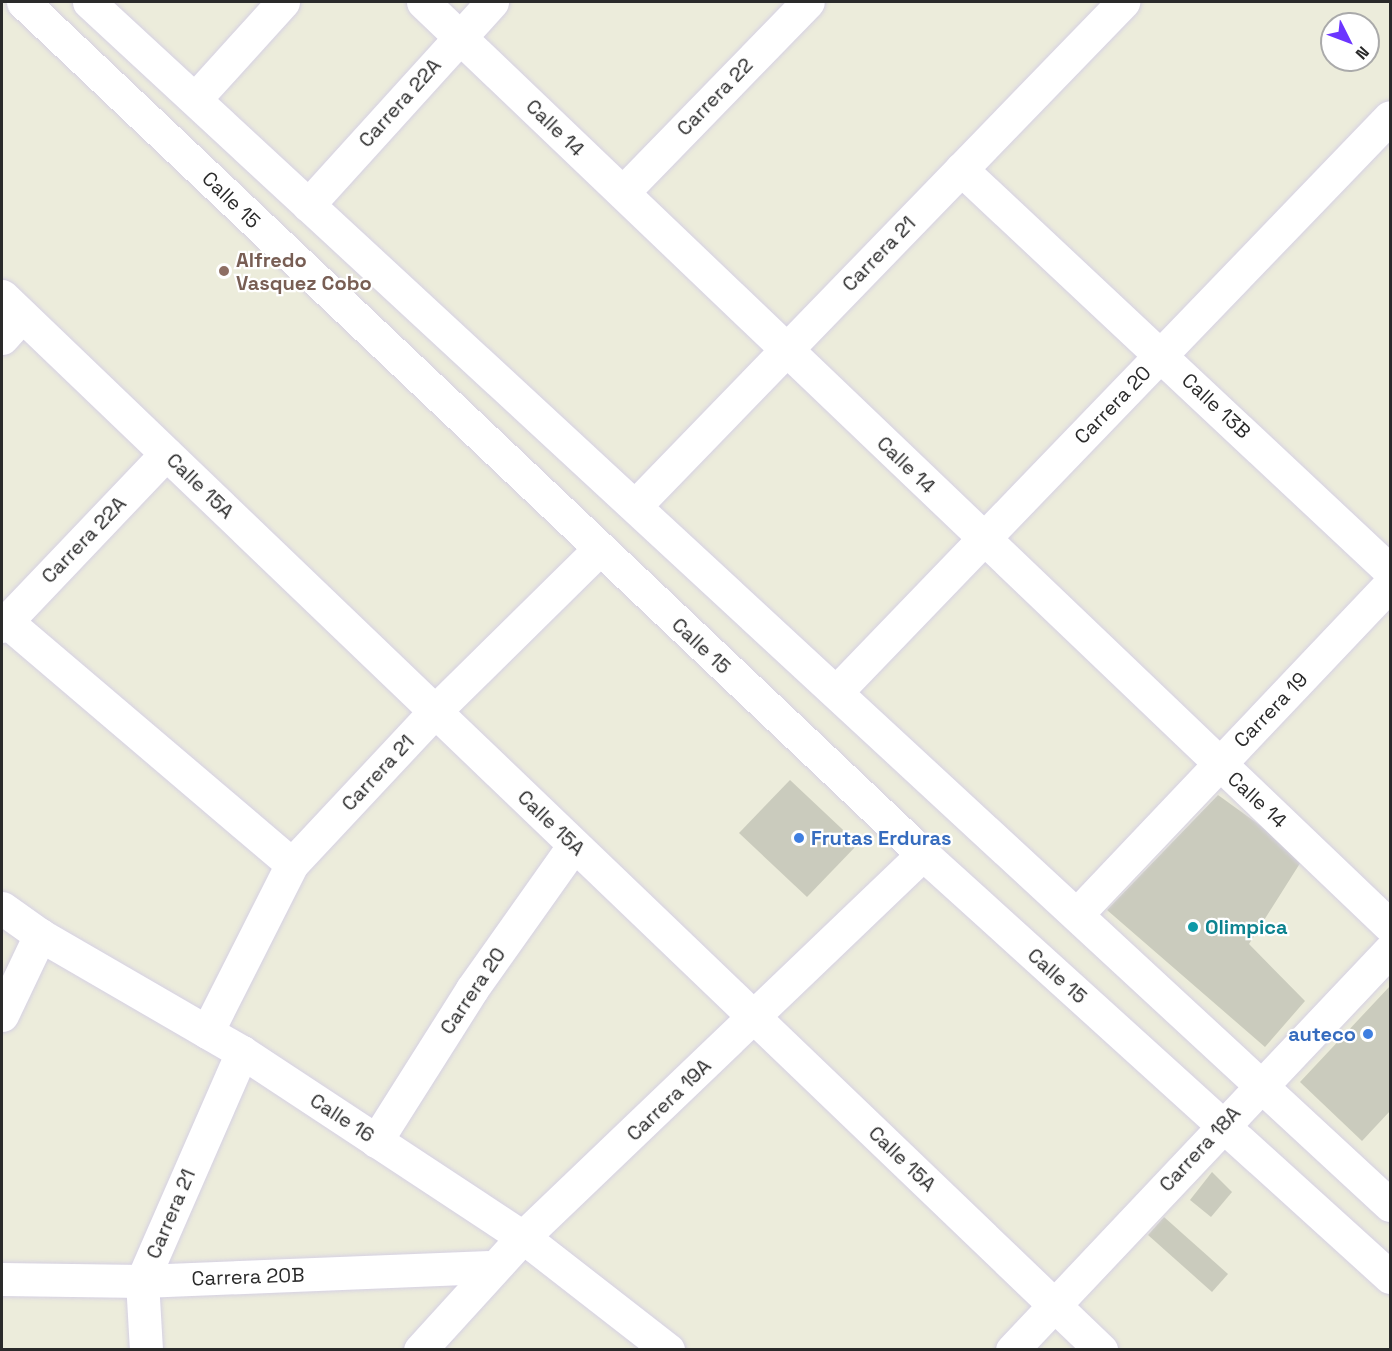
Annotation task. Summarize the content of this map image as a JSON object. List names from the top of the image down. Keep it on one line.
{"streets":{"street":["Carrera 22","Carrera 22A","Calle 14","Calle 15","Carrera 21","Carrera 20","Calle 13B","Calle 15A","Carrera 19","Carrera 19A","Calle 16","Carrera 18A","Carrera 20B"]},"crossings":[["Carrera 22","Calle 14"],["Carrera 22A","Calle 14"],["Carrera 22A","Calle 15A"],["Calle 14","Carrera 21"],["Calle 14","Carrera 20"],["Calle 14","Carrera 19"],["Calle 15","Carrera 21"],["Calle 15","Carrera 19A"],["Calle 15","Carrera 18A"],["Carrera 21","Calle 13B"],["Carrera 21","Calle 15A"],["Carrera 21","Calle 16"],["Carrera 21","Carrera 20B"],["Carrera 20","Calle 13B"],["Carrera 20","Calle 15A"],["Carrera 20","Calle 16"],["Calle 15A","Carrera 19A"],["Calle 15A","Carrera 18A"],["Carrera 19A","Calle 16"],["Carrera 19A","Carrera 20B"]],"places":["Alfredo Vasquez Cobo","Frutas Erduras","Olimpica","auteco"],"north":"bottom right"}
